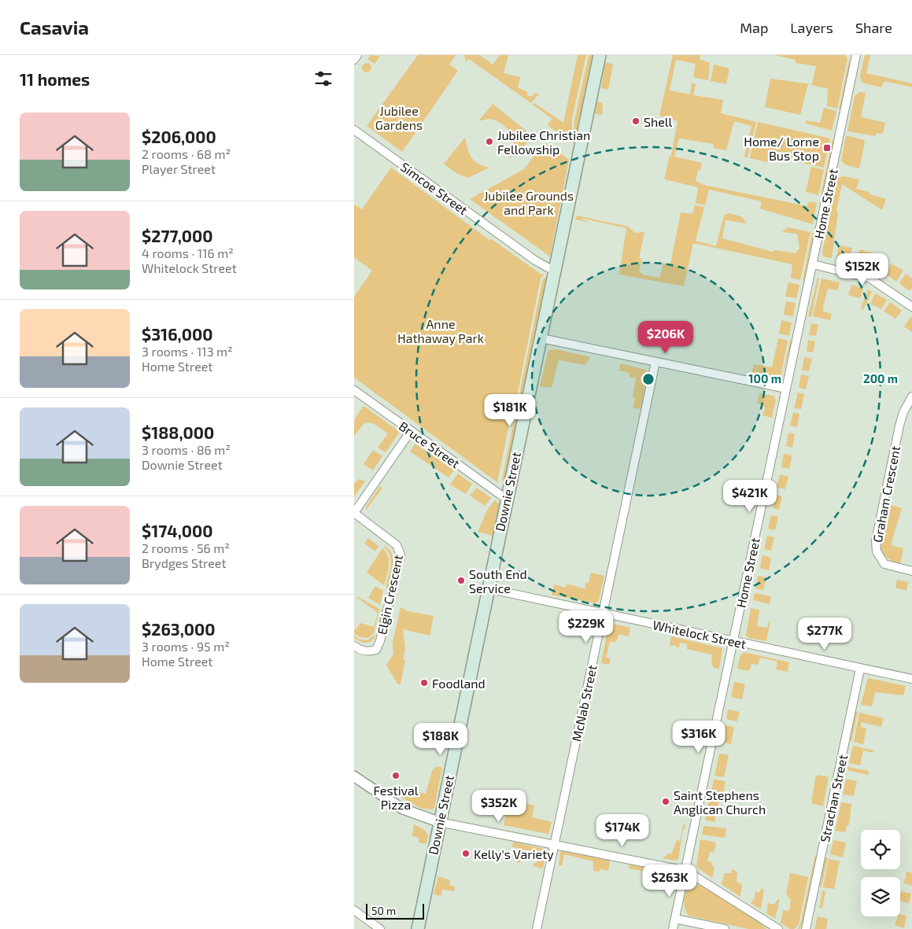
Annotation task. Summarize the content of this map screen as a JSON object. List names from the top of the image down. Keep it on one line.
{"streets":{"main road":["Downie Street"],"street":["Simcoe Street","Home Street","Bruce Street","Graham Crescent","Elgin Crescent","Whitelock Street","McNab Street","Strachan Street"]},"crossings":[["Simcoe Street","Downie Street"],["Home Street","Whitelock Street"],["Bruce Street","Downie Street"],["Downie Street","Whitelock Street"],["Whitelock Street","McNab Street"],["Whitelock Street","Strachan Street"]],"parks":["Jubilee Gardens","Jubilee Grounds and Park","Anne Hathaway Park"],"places":{"other":["Shell","Jubilee Christian Fellowship","South End Service","Foodland","Festival Pizza","Saint Stephens Anglican Church","Kelly's Variety"],"transit":["Home/ Lorne Bus Stop"]},"scale_bar":"50 m","page":{"header":"Casavia","nav":["Map","Layers","Share"],"heading":"11 homes","list":[{"name":"$206,000","note":"2 rooms · 68 m² · Player Street"},{"name":"$277,000","note":"4 rooms · 116 m² · Whitelock Street"},{"name":"$316,000","note":"3 rooms · 113 m² · Home Street"},{"name":"$188,000","note":"3 rooms · 86 m² · Downie Street"},{"name":"$174,000","note":"2 rooms · 56 m² · Brydges Street"},{"name":"$263,000","note":"3 rooms · 95 m² · Home Street"}],"price":["$152K","$206K","$181K","$421K","$229K","$277K","$316K","$188K","$352K","$174K","$263K"],"scale":"50 m"},"rings":["100 m","200 m"]}
